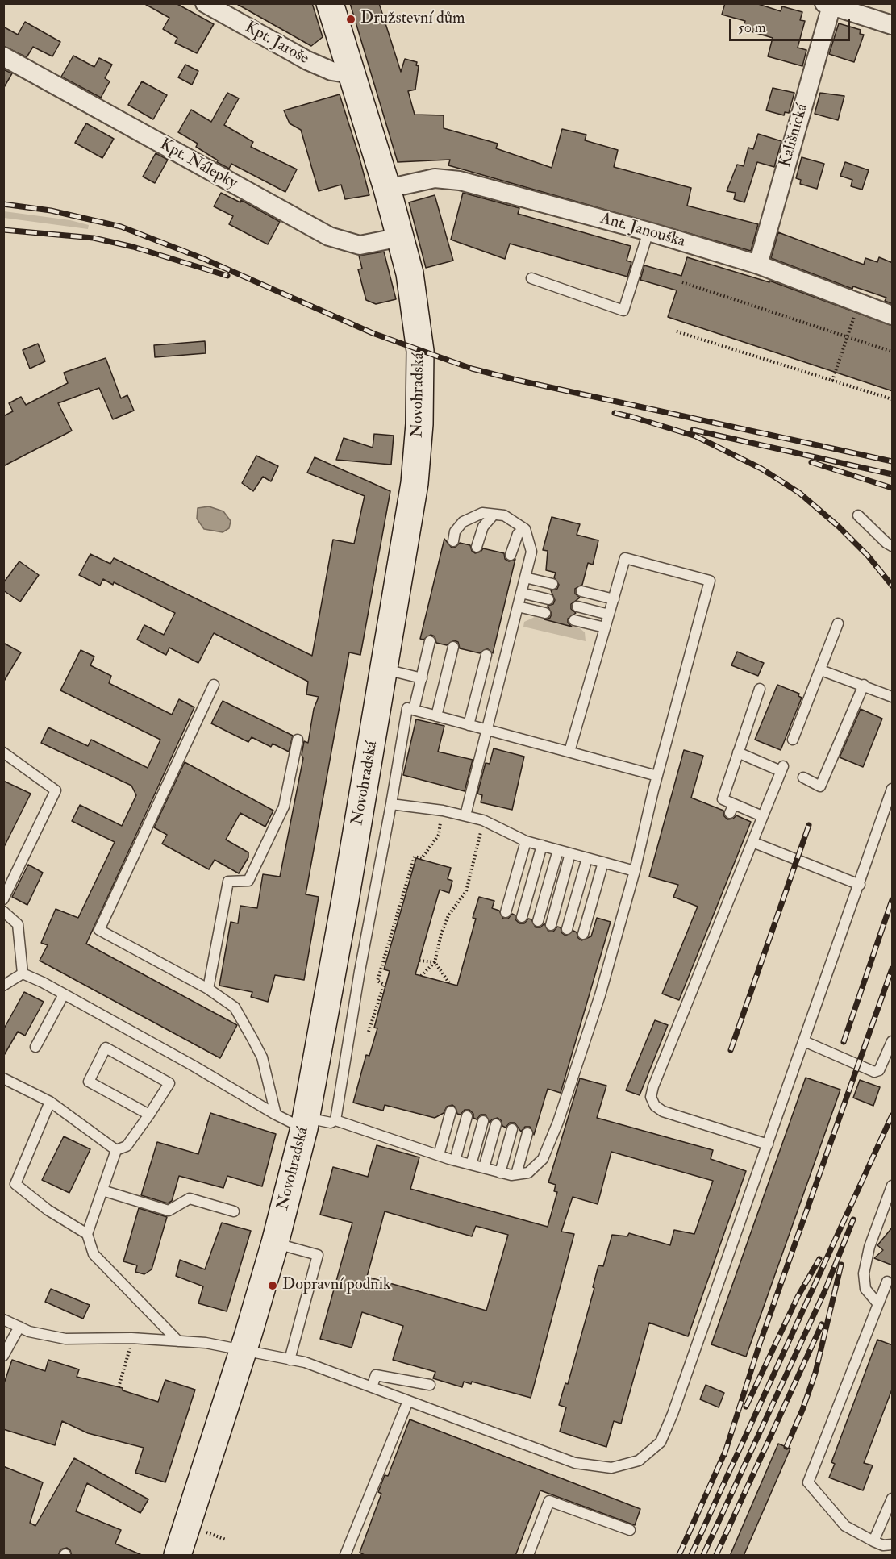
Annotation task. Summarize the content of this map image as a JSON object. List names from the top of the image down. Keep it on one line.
{"streets":{"main road":["Novohradská"],"street":["Kpt. Jaroše","Kališnická","Kpt. Nálepky","Ant. Janouška"]},"crossings":[["Kpt. Jaroše","Novohradská"],["Kališnická","Ant. Janouška"],["Kpt. Nálepky","Novohradská"],["Ant. Janouška","Novohradská"]],"places":["Družstevní dům","Dopravní podnik"],"scale_bar":"50 m"}
